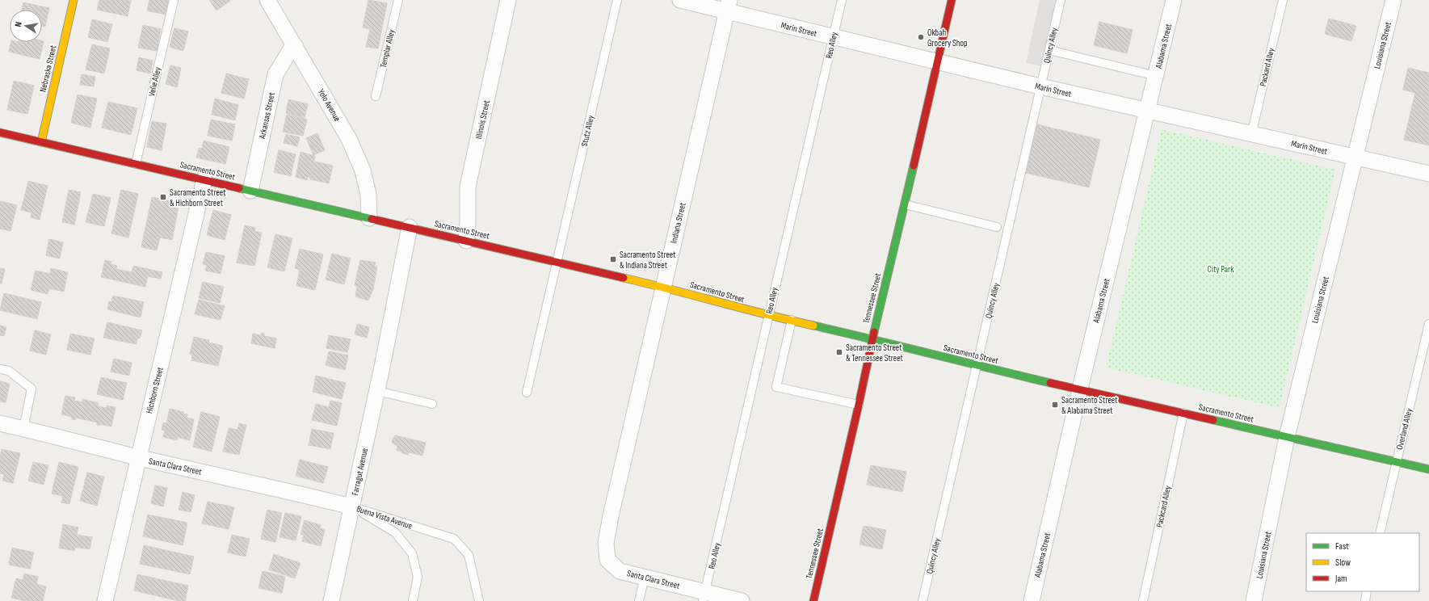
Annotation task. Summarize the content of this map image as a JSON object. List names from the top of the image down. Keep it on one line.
{"streets":{"main road":["Nebraska Street","Sacramento Street","Tennessee Street"],"street":["Marin Street","Louisiana Street","Alabama Street","Yolo Avenue","Arkansas Street","Illinois Street","Indiana Street","Hichborn Street","Santa Clara Street","Farragut Avenue"],"lane":["Reo Alley","Quincy Alley","Templar Alley","Packard Alley","Velie Alley","Stutz Alley","Overland Alley","Packcard Alley","Buena Vista Avenue"]},"crossings":[["Marin Street","Reo Alley"],["Marin Street","Quincy Alley"],["Marin Street","Louisiana Street"],["Marin Street","Alabama Street"],["Marin Street","Packard Alley"],["Marin Street","Indiana Street"],["Marin Street","Tennessee Street"],["Reo Alley","Sacramento Street"],["Reo Alley","Santa Clara Street"],["Quincy Alley","Sacramento Street"],["Louisiana Street","Sacramento Street"],["Alabama Street","Sacramento Street"],["Nebraska Street","Sacramento Street"],["Velie Alley","Sacramento Street"],["Yolo Avenue","Arkansas Street"],["Yolo Avenue","Sacramento Street"],["Arkansas Street","Sacramento Street"],["Illinois Street","Sacramento Street"],["Stutz Alley","Sacramento Street"],["Sacramento Street","Indiana Street"],["Sacramento Street","Tennessee Street"],["Sacramento Street","Hichborn Street"],["Sacramento Street","Overland Alley"],["Sacramento Street","Farragut Avenue"],["Sacramento Street","Packcard Alley"],["Indiana Street","Santa Clara Street"],["Hichborn Street","Santa Clara Street"],["Santa Clara Street","Farragut Avenue"],["Santa Clara Street","Buena Vista Avenue"],["Farragut Avenue","Buena Vista Avenue"]],"parks":["City Park"],"places":{"other":["Okbah Grocery Shop"],"transit":["Sacramento Street & Hichborn Street","Sacramento Street & Indiana Street","Sacramento Street & Tennessee Street","Sacramento Street & Alabama Street"]},"legend":["Fast","Slow","Jam"],"north":"left"}
